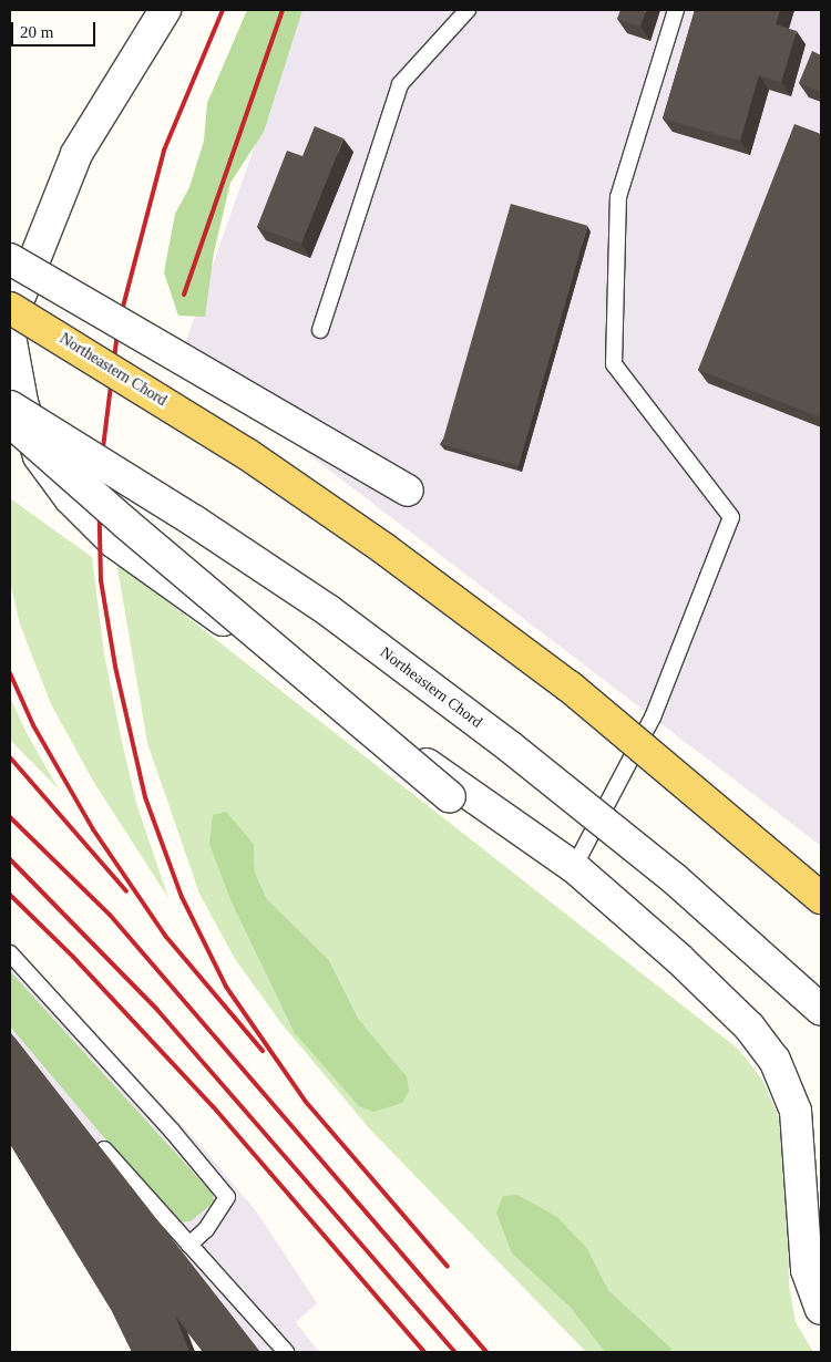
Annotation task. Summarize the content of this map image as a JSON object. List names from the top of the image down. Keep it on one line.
{"streets":{"main road":["Northeastern Chord"]},"scale_bar":"20 m"}
